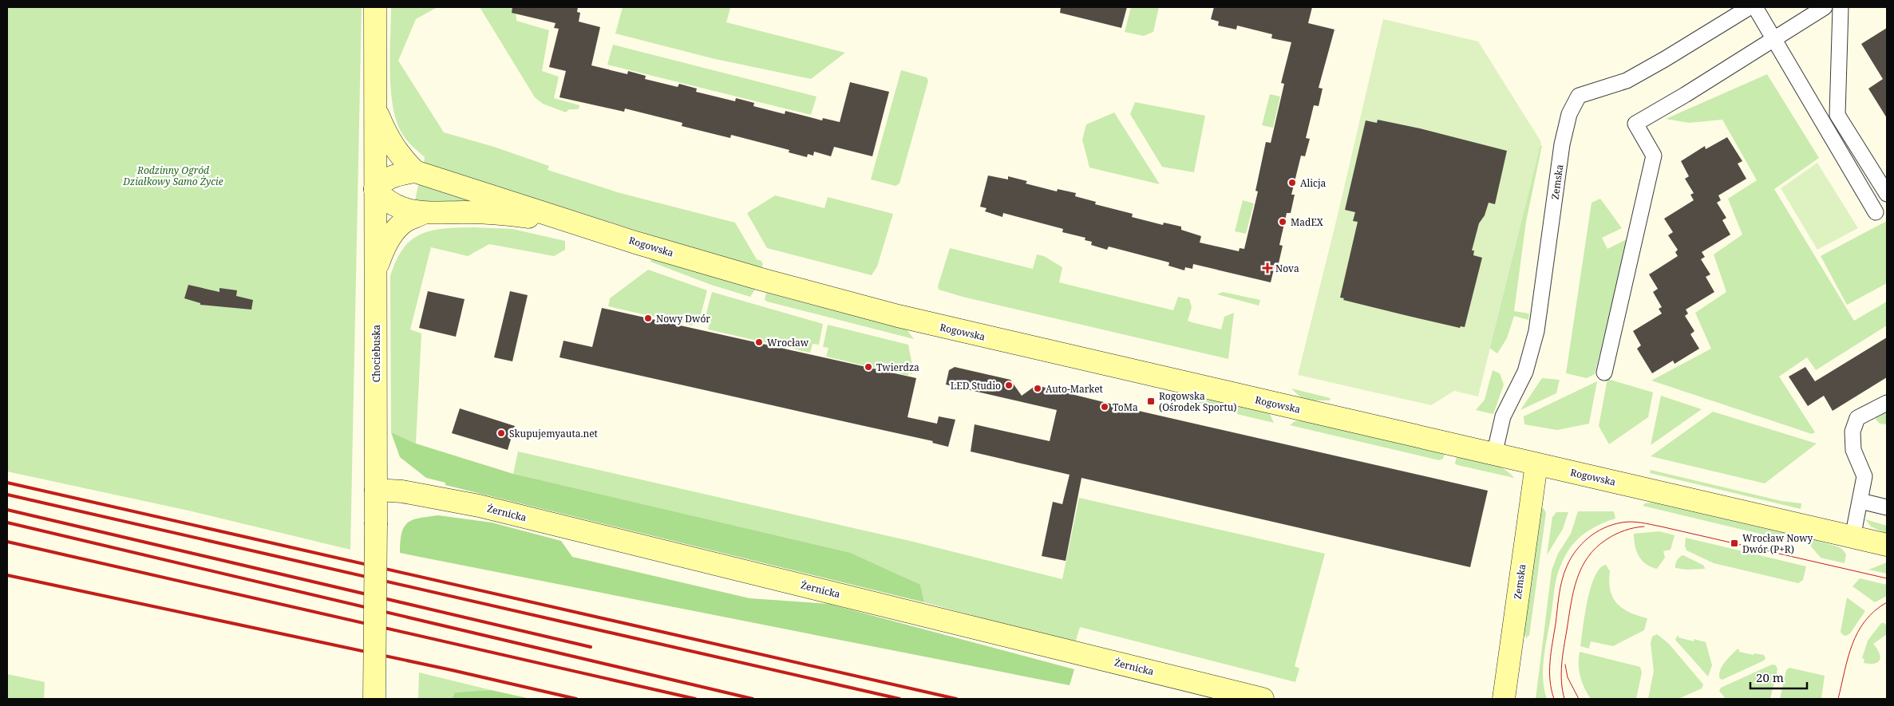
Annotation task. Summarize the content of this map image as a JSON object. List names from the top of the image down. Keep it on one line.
{"streets":{"street":["Zemska","Rogowska","Chociebuska","Żernicka"]},"crossings":[["Zemska","Rogowska"],["Rogowska","Chociebuska"],["Chociebuska","Żernicka"]],"parks":["Rodzinny Ogród Działkowy Samo Życie"],"places":{"other":["Alicja","MadEX","Nowy Dwór","Wrocław","Twierdza","LED Studio","Auto-Market","ToMa","Skupujemyauta.net"],"health":["Nova"],"transit":["Rogowska (Ośrodek Sportu)","Wrocław Nowy Dwór (P+R)"]},"scale_bar":"20 m"}
